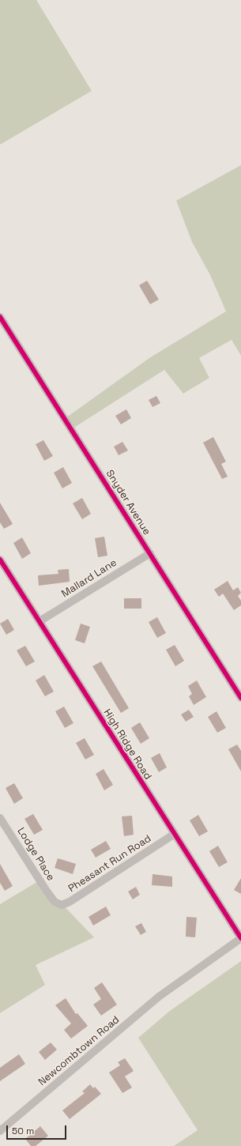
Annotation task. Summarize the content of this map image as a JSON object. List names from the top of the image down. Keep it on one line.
{"streets":{"street":["Snyder Avenue","Mallard Lane","High Ridge Road","Lodge Place","Pheasant Run Road","Newcombtown Road"]},"crossings":[["Snyder Avenue","Mallard Lane"],["Mallard Lane","High Ridge Road"],["High Ridge Road","Pheasant Run Road"],["High Ridge Road","Newcombtown Road"],["Lodge Place","Pheasant Run Road"]],"scale_bar":"50 m"}
